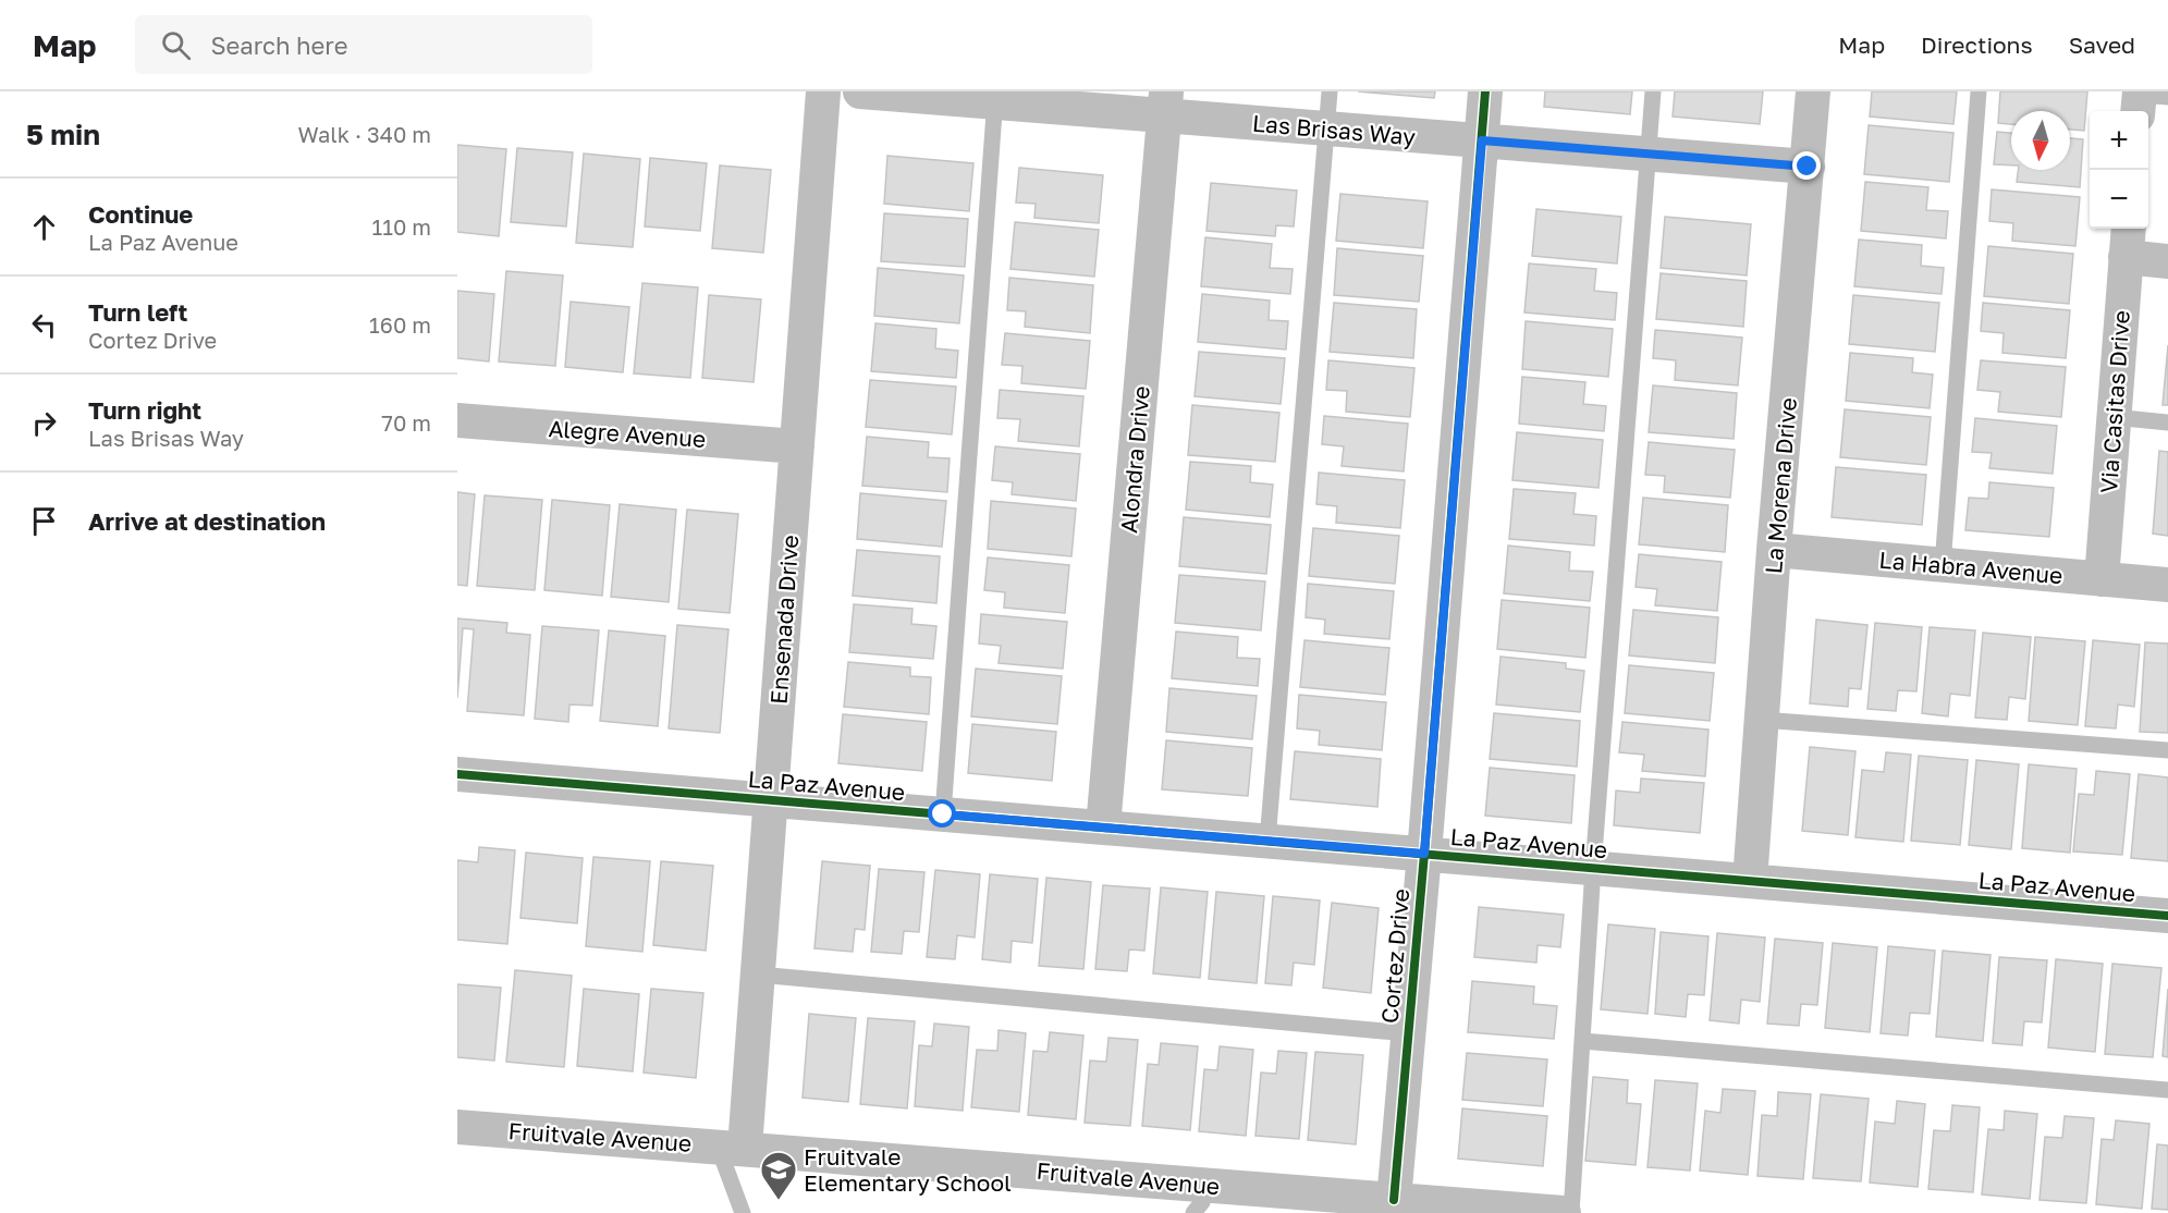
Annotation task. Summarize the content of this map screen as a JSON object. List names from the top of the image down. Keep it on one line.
{"streets":{"street":["Las Brisas Way","Via Casitas Drive","Alegre Avenue","Alondra Drive","La Morena Drive","La Habra Avenue","Ensenada Drive","La Paz Avenue","Cortez Drive","Fruitvale Avenue"]},"crossings":[["Las Brisas Way","Alondra Drive"],["Las Brisas Way","La Morena Drive"],["Las Brisas Way","Cortez Drive"],["Via Casitas Drive","La Habra Avenue"],["Alegre Avenue","Ensenada Drive"],["Alondra Drive","La Paz Avenue"],["La Morena Drive","La Habra Avenue"],["La Morena Drive","La Paz Avenue"],["Ensenada Drive","La Paz Avenue"],["Ensenada Drive","Fruitvale Avenue"],["La Paz Avenue","Cortez Drive"],["Cortez Drive","Fruitvale Avenue"]],"places":{"school or university":["Fruitvale Elementary School"]},"north":"bottom","page":{"header":"Map","search":"Search here","nav":["Map","Directions","Saved"],"heading":["5 min","Walk · 340 m"],"map_buttons":["+","−"],"list":[["Continue","La Paz Avenue","110 m"],["Turn left","Cortez Drive","160 m"],["Turn right","Las Brisas Way","70 m"],"Arrive at destination"]}}
